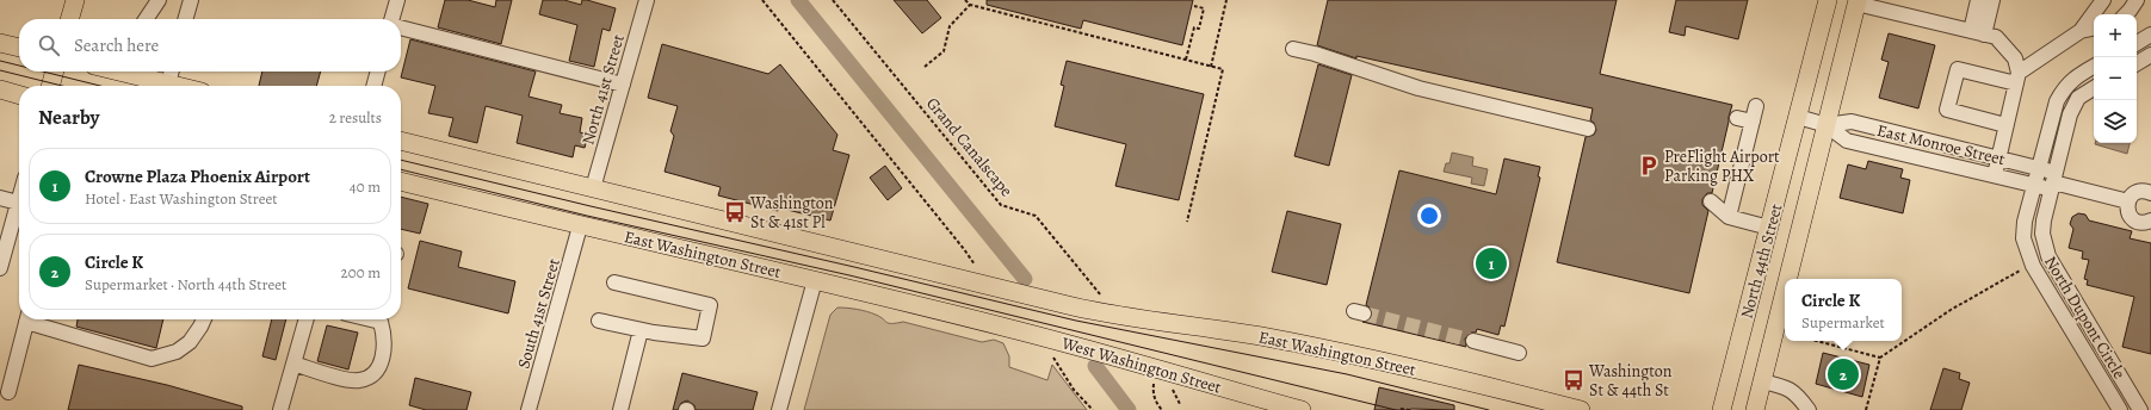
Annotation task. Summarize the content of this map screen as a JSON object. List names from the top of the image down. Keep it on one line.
{"streets":{"main road":["East Washington Street","North 44th Street","West Washington Street"],"street":["North 41st Street","East Monroe Street","South 41st Street","North Dupont Circle"],"path":["Grand Canalscape"]},"crossings":[["East Monroe Street","North 44th Street"],["East Monroe Street","North Dupont Circle"],["Grand Canalscape","East Washington Street"],["East Washington Street","South 41st Street"],["East Washington Street","West Washington Street"]],"places":{"parking":["PreFlight Airport Parking PHX"],"bus stop":["Washington St & 41st Pl","Washington St & 44th St"]},"page":{"map_buttons":["+","−"],"search":"Search here","heading":["Nearby","2 results"],"list":[{"mark":"1","name":"Crowne Plaza Phoenix Airport","note":"Hotel · East Washington Street","value":"40 m"},{"mark":"2","name":"Circle K","note":"Supermarket · North 44th Street","value":"200 m"}],"pins":["1","2"],"popup":["Circle K","Supermarket"]}}
